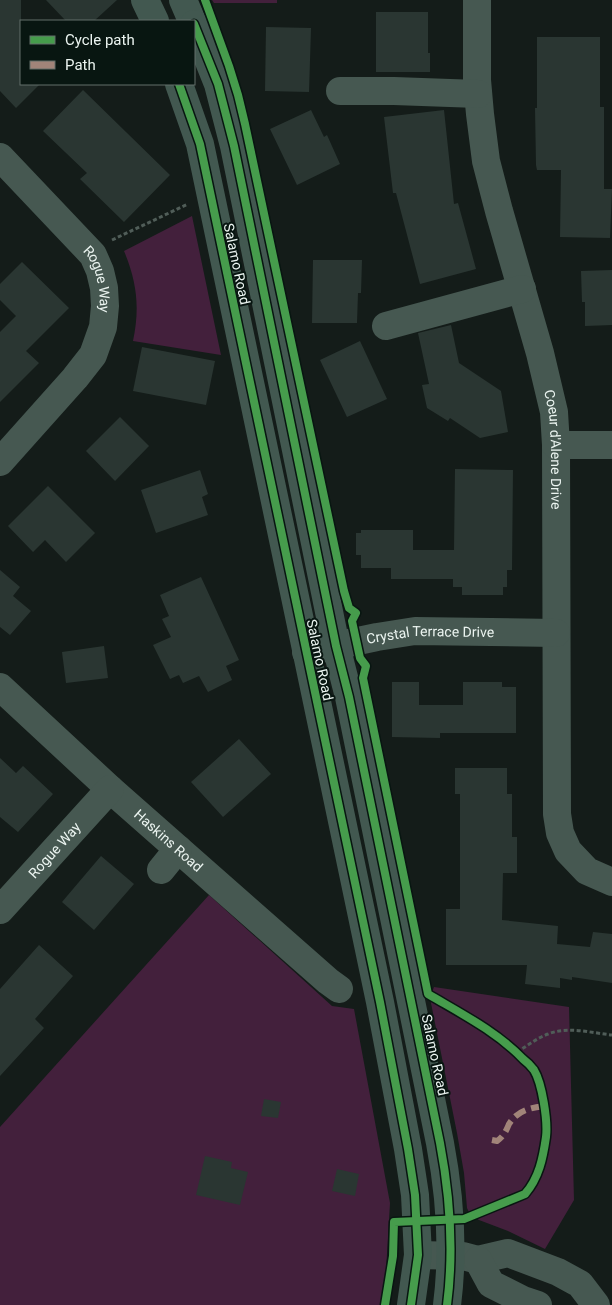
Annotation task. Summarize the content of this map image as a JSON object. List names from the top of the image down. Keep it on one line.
{"streets":{"main road":["Salamo Road"],"street":["Rogue Way","Coeur d'Alene Drive","Crystal Terrace Drive","Haskins Road"]},"crossings":[["Salamo Road","Crystal Terrace Drive"],["Rogue Way","Haskins Road"],["Coeur d'Alene Drive","Crystal Terrace Drive"]],"legend":["Cycle path","Path"]}
